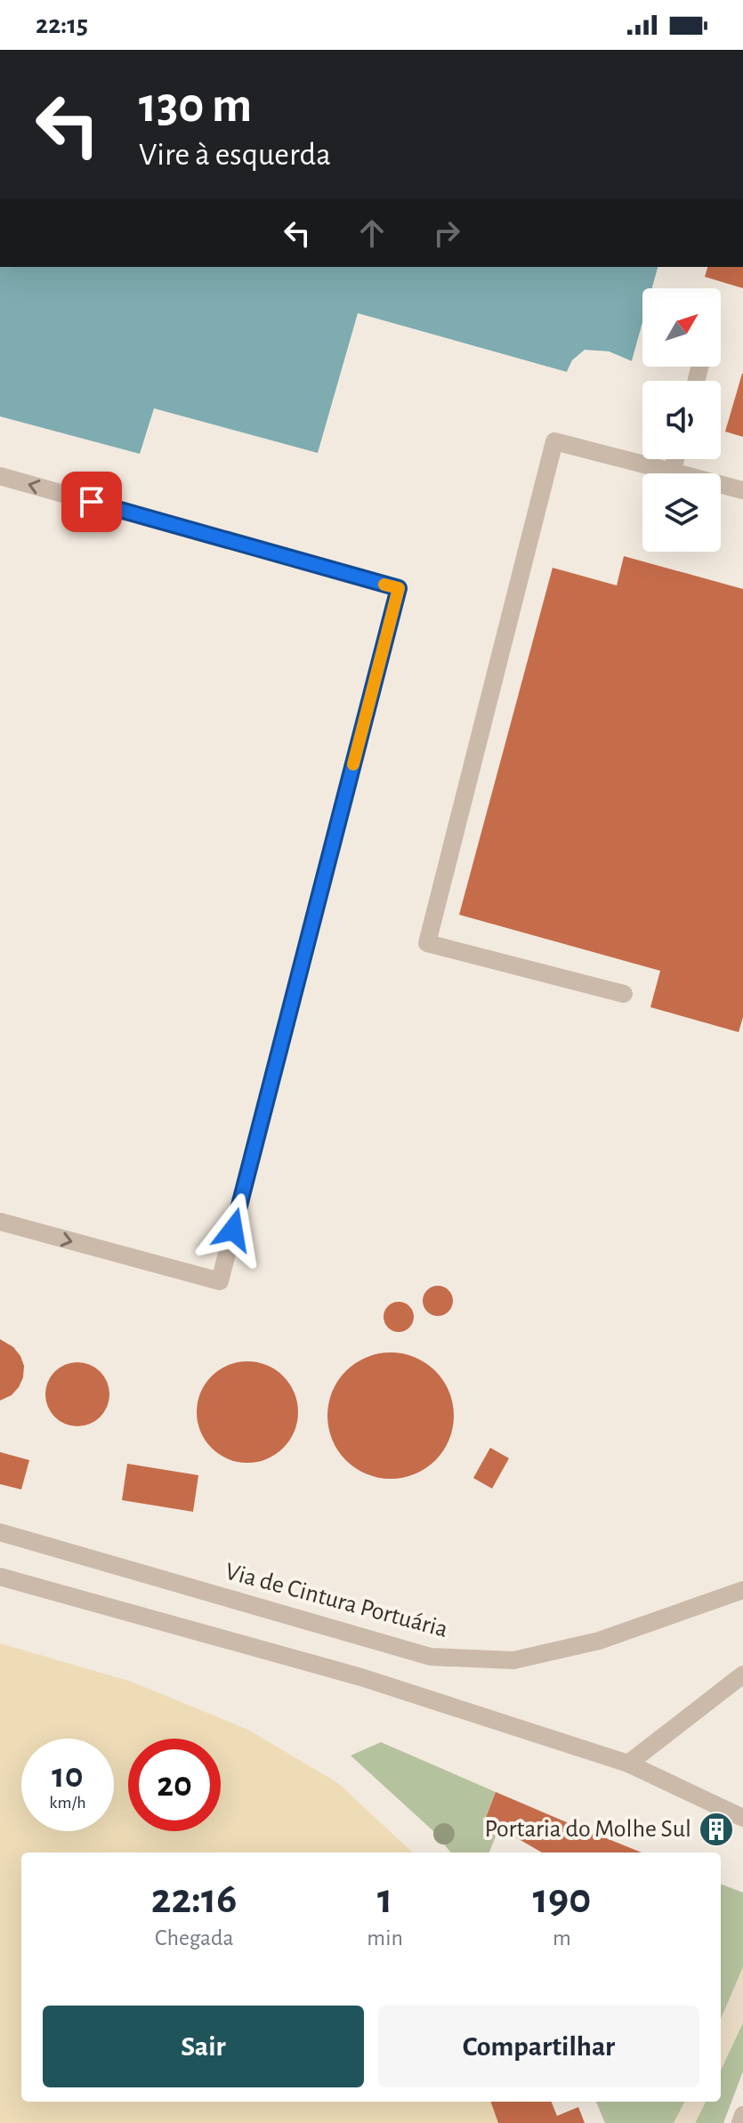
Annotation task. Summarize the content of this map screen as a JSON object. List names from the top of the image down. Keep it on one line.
{"streets":{"street":["Via de Cintura Portuária"]},"places":{"building":["Portaria do Molhe Sul"]},"north":"top right","page":{"status":"22:15","turn":["130 m","Vire à esquerda"],"speed":"10 km/h","limit":"20","eta":["22:16","Chegada","1","min","190","m"],"buttons":["Sair","Compartilhar"]}}
